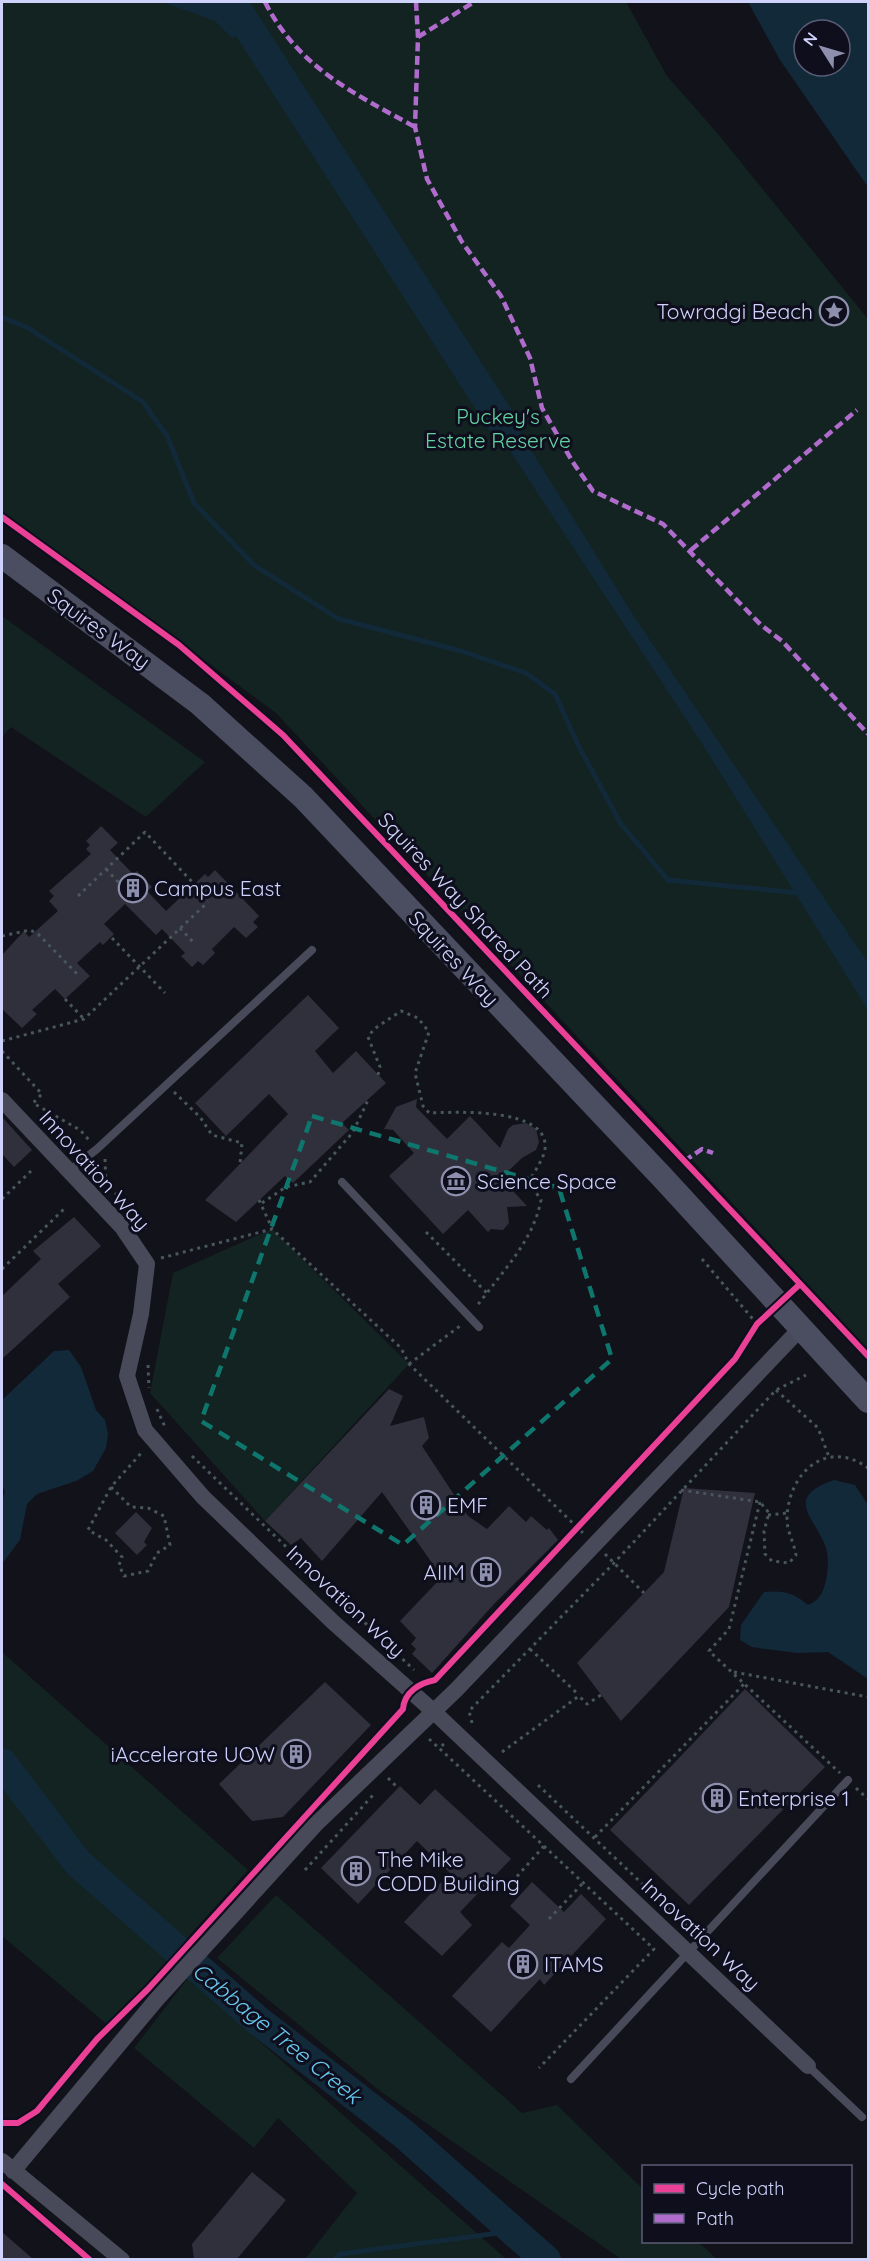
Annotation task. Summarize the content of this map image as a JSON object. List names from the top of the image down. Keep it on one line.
{"streets":{"main road":["Squires Way"],"street":["Innovation Way"],"cycle path":["Squires Way Shared Path"]},"water":["Cabbage Tree Creek"],"parks":["Puckey's Estate Reserve"],"places":{"place":["Towradgi Beach"],"building":["Campus East","EMF","AIIM","iAccelerate UOW","Enterprise 1","The Mike CODD Building","ITAMS"],"museum":["Science Space"]},"legend":["Cycle path","Path"],"north":"top left"}
